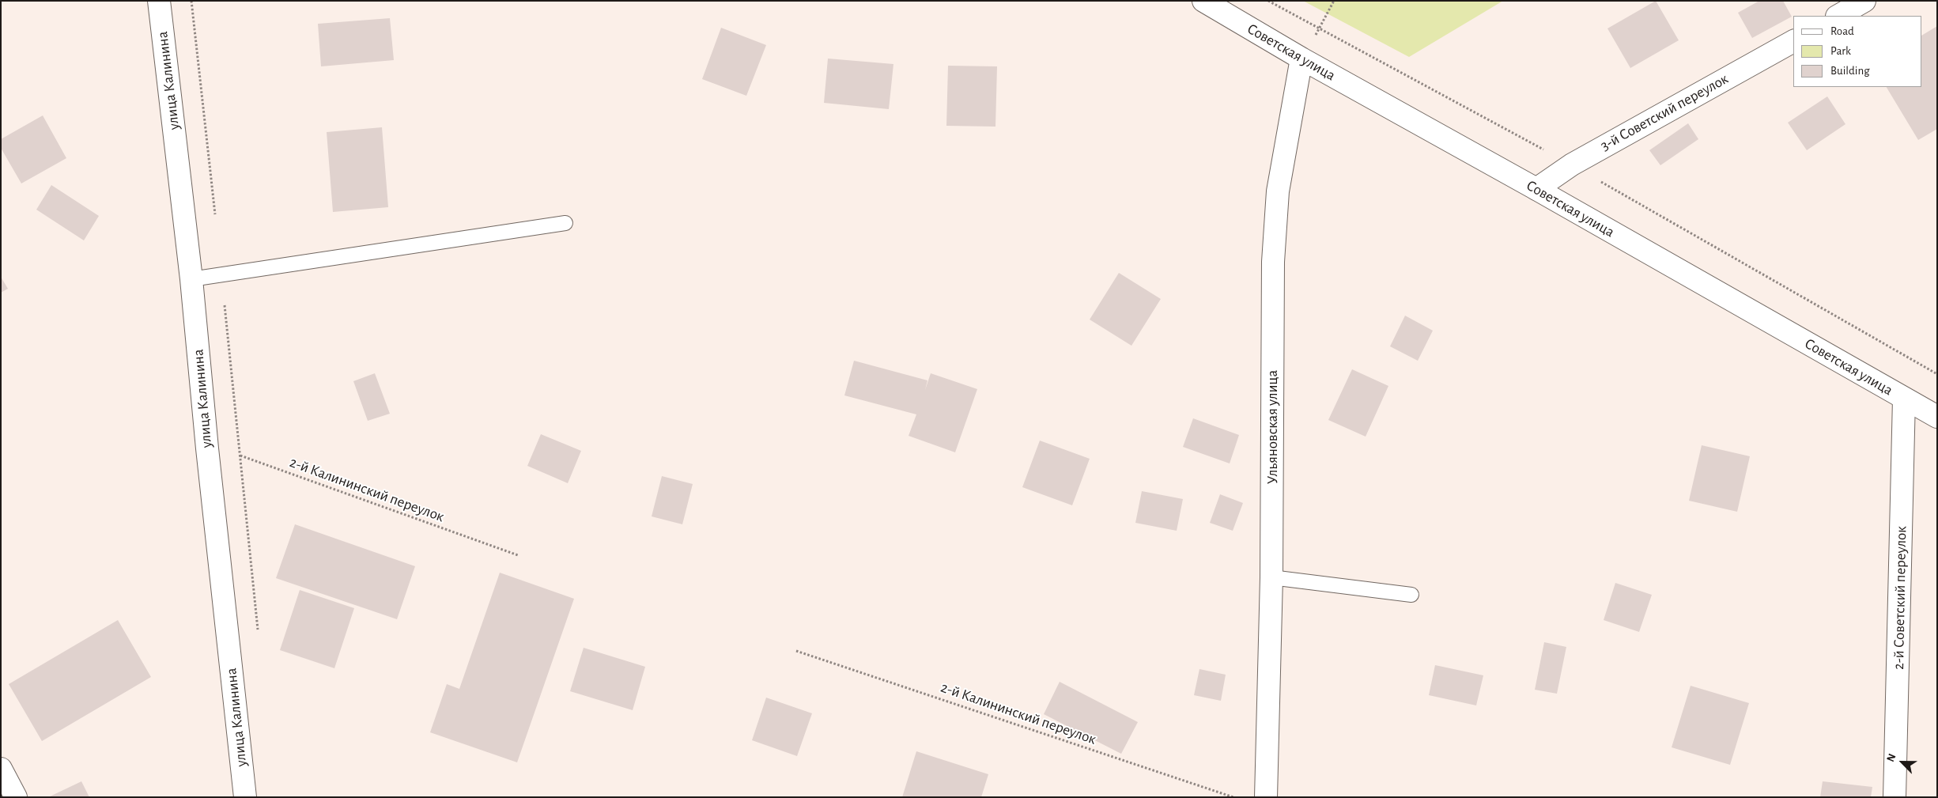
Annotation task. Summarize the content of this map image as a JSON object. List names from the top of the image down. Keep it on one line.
{"streets":{"street":["Советская улица","улица Калинина","3-й Советский переулок","Ульяновская улица","2-й Советский переулок"],"path":["2-й Калининский переулок"]},"crossings":[["Советская улица","3-й Советский переулок"],["Советская улица","Ульяновская улица"],["Советская улица","2-й Советский переулок"],["улица Калинина","2-й Калининский переулок"]],"legend":["Road","Park","Building"],"north":"top left"}
